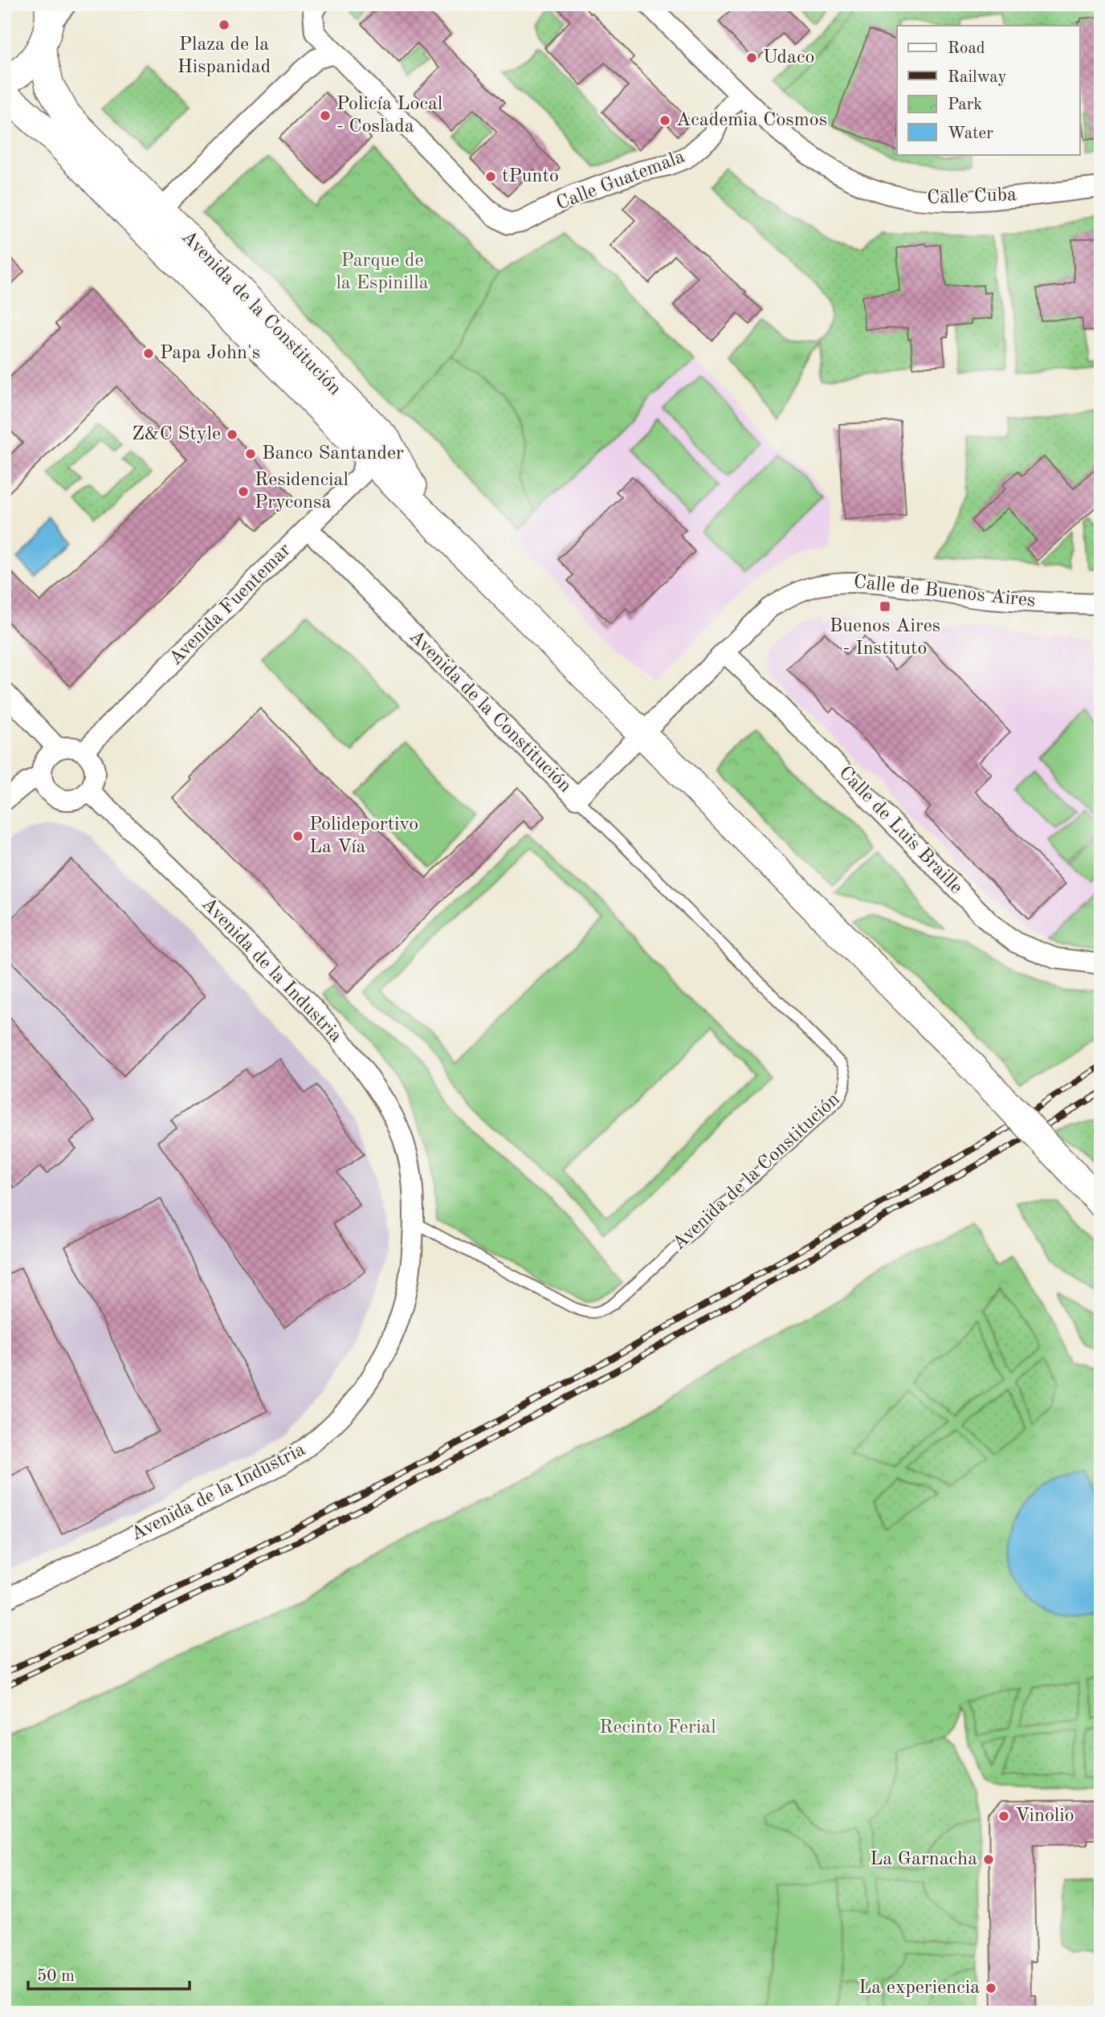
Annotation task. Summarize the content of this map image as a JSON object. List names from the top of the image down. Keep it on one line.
{"streets":{"street":["Calle Guatemala","Calle Cuba","Avenida de la Constitución","Calle de Buenos Aires","Avenida Fuentemar","Calle de Luis Braille","Avenida de la Industria"]},"crossings":[["Calle Guatemala","Calle Cuba"],["Avenida de la Constitución","Calle de Buenos Aires"],["Avenida de la Constitución","Avenida Fuentemar"],["Avenida de la Constitución","Avenida de la Industria"],["Calle de Buenos Aires","Calle de Luis Braille"],["Avenida Fuentemar","Avenida de la Industria"]],"parks":["Parque de la Espinilla","Recinto Ferial"],"places":{"other":["Plaza de la Hispanidad","Udaco","Policía Local - Coslada","Academia Cosmos","tPunto","Papa John's","Z&C Style","Banco Santander","Residencial Pryconsa","Polideportivo La Vía","Vinolio","La Garnacha","La experiencia"],"transit":["Buenos Aires - Instituto"]},"legend":["Road","Railway","Park","Water"],"scale_bar":"50 m"}
